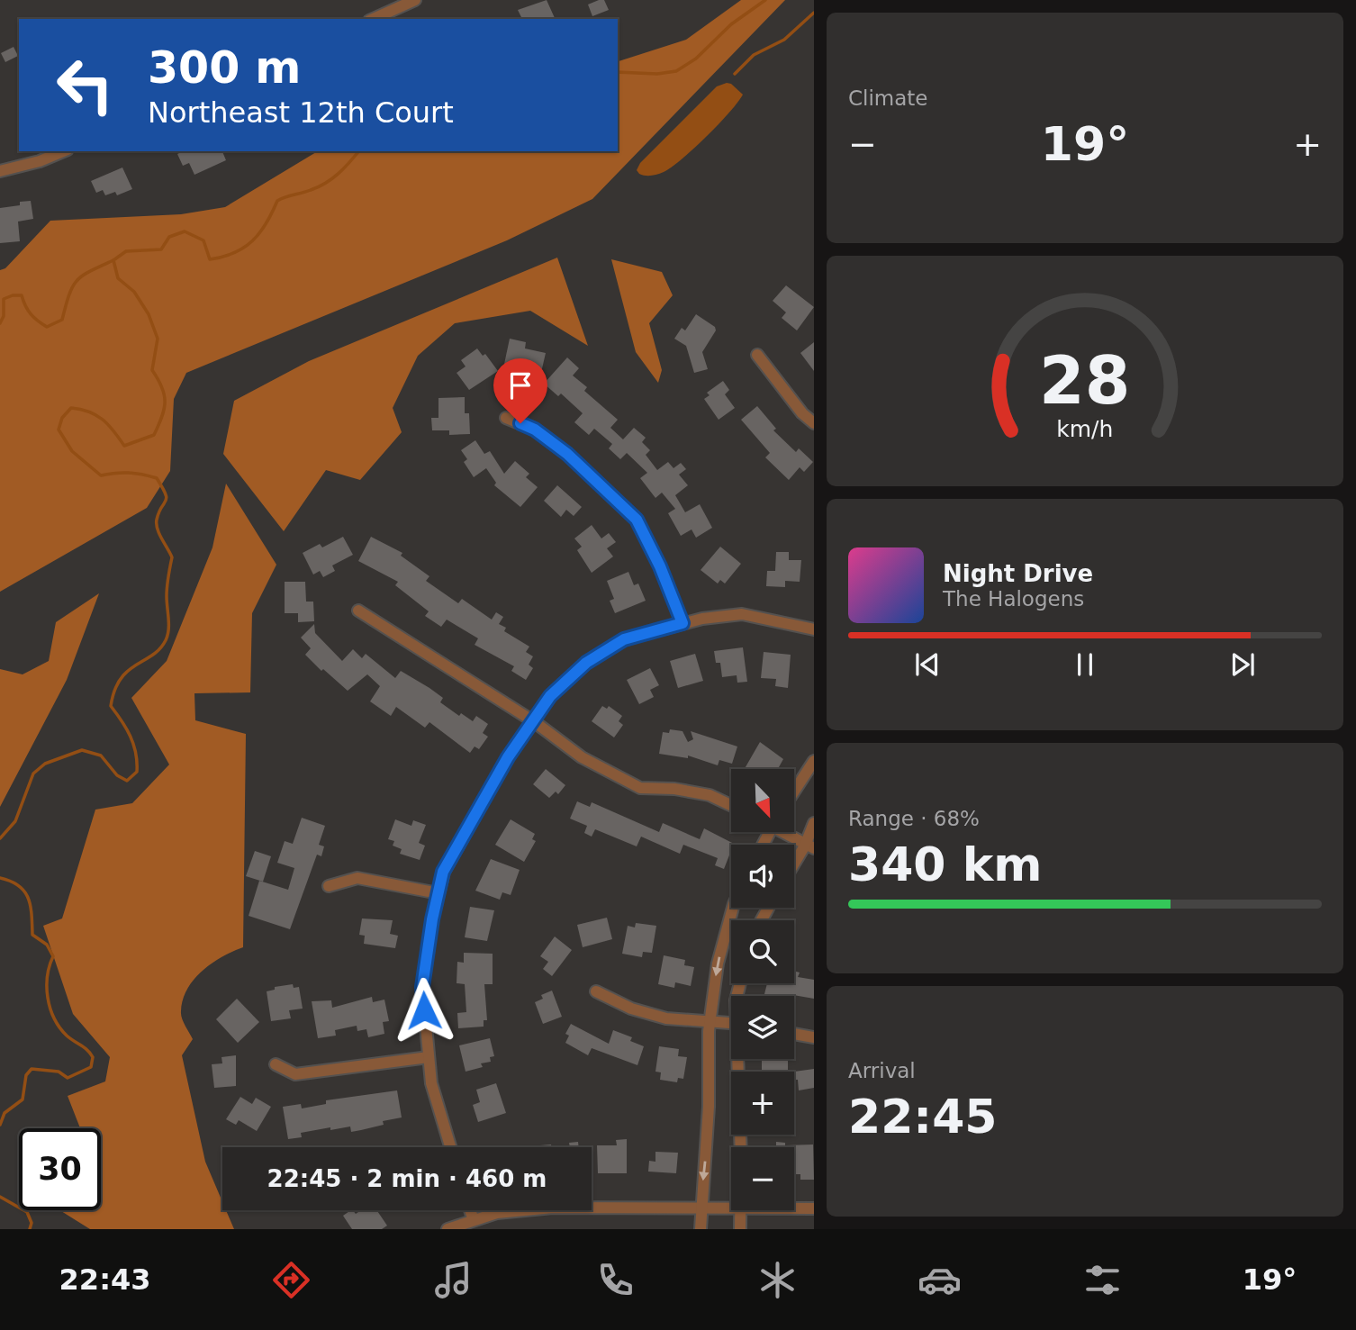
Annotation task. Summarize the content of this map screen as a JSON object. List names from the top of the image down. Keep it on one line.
{"north":"bottom right","page":{"tile":["Climate",["Range · 68%","340 km"],["Arrival","22:45"]],"turn":["300 m","Northeast 12th Court"],"heat":["−","19°","+"],"song":["Night Drive","The Halogens"],"map_buttons":["+","−"],"limit":"30","trip":"22:45 · 2 min · 460 m","tabs":["22:43","19°"],"gauge":["28","km/h"]}}
